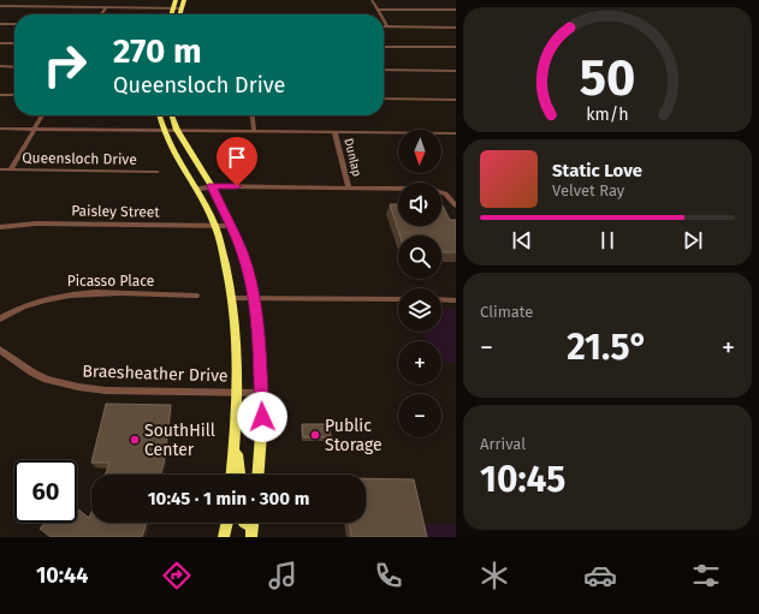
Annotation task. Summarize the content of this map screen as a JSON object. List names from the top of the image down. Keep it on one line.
{"streets":{"street":["Dunlap","Queensloch Drive","Paisley Street","Picasso Place","Braesheather Drive"]},"places":["Public Storage","SouthHill Center"],"north":"bottom","page":{"turn":["270 m","Queensloch Drive"],"map_buttons":["+","−"],"song":["Static Love","Velvet Ray"],"tile":["Climate",["Arrival","10:45"]],"heat":["−","21.5°","+"],"limit":"60","trip":"10:45 · 1 min · 300 m","tabs":"10:44","gauge":["50","km/h"]}}
